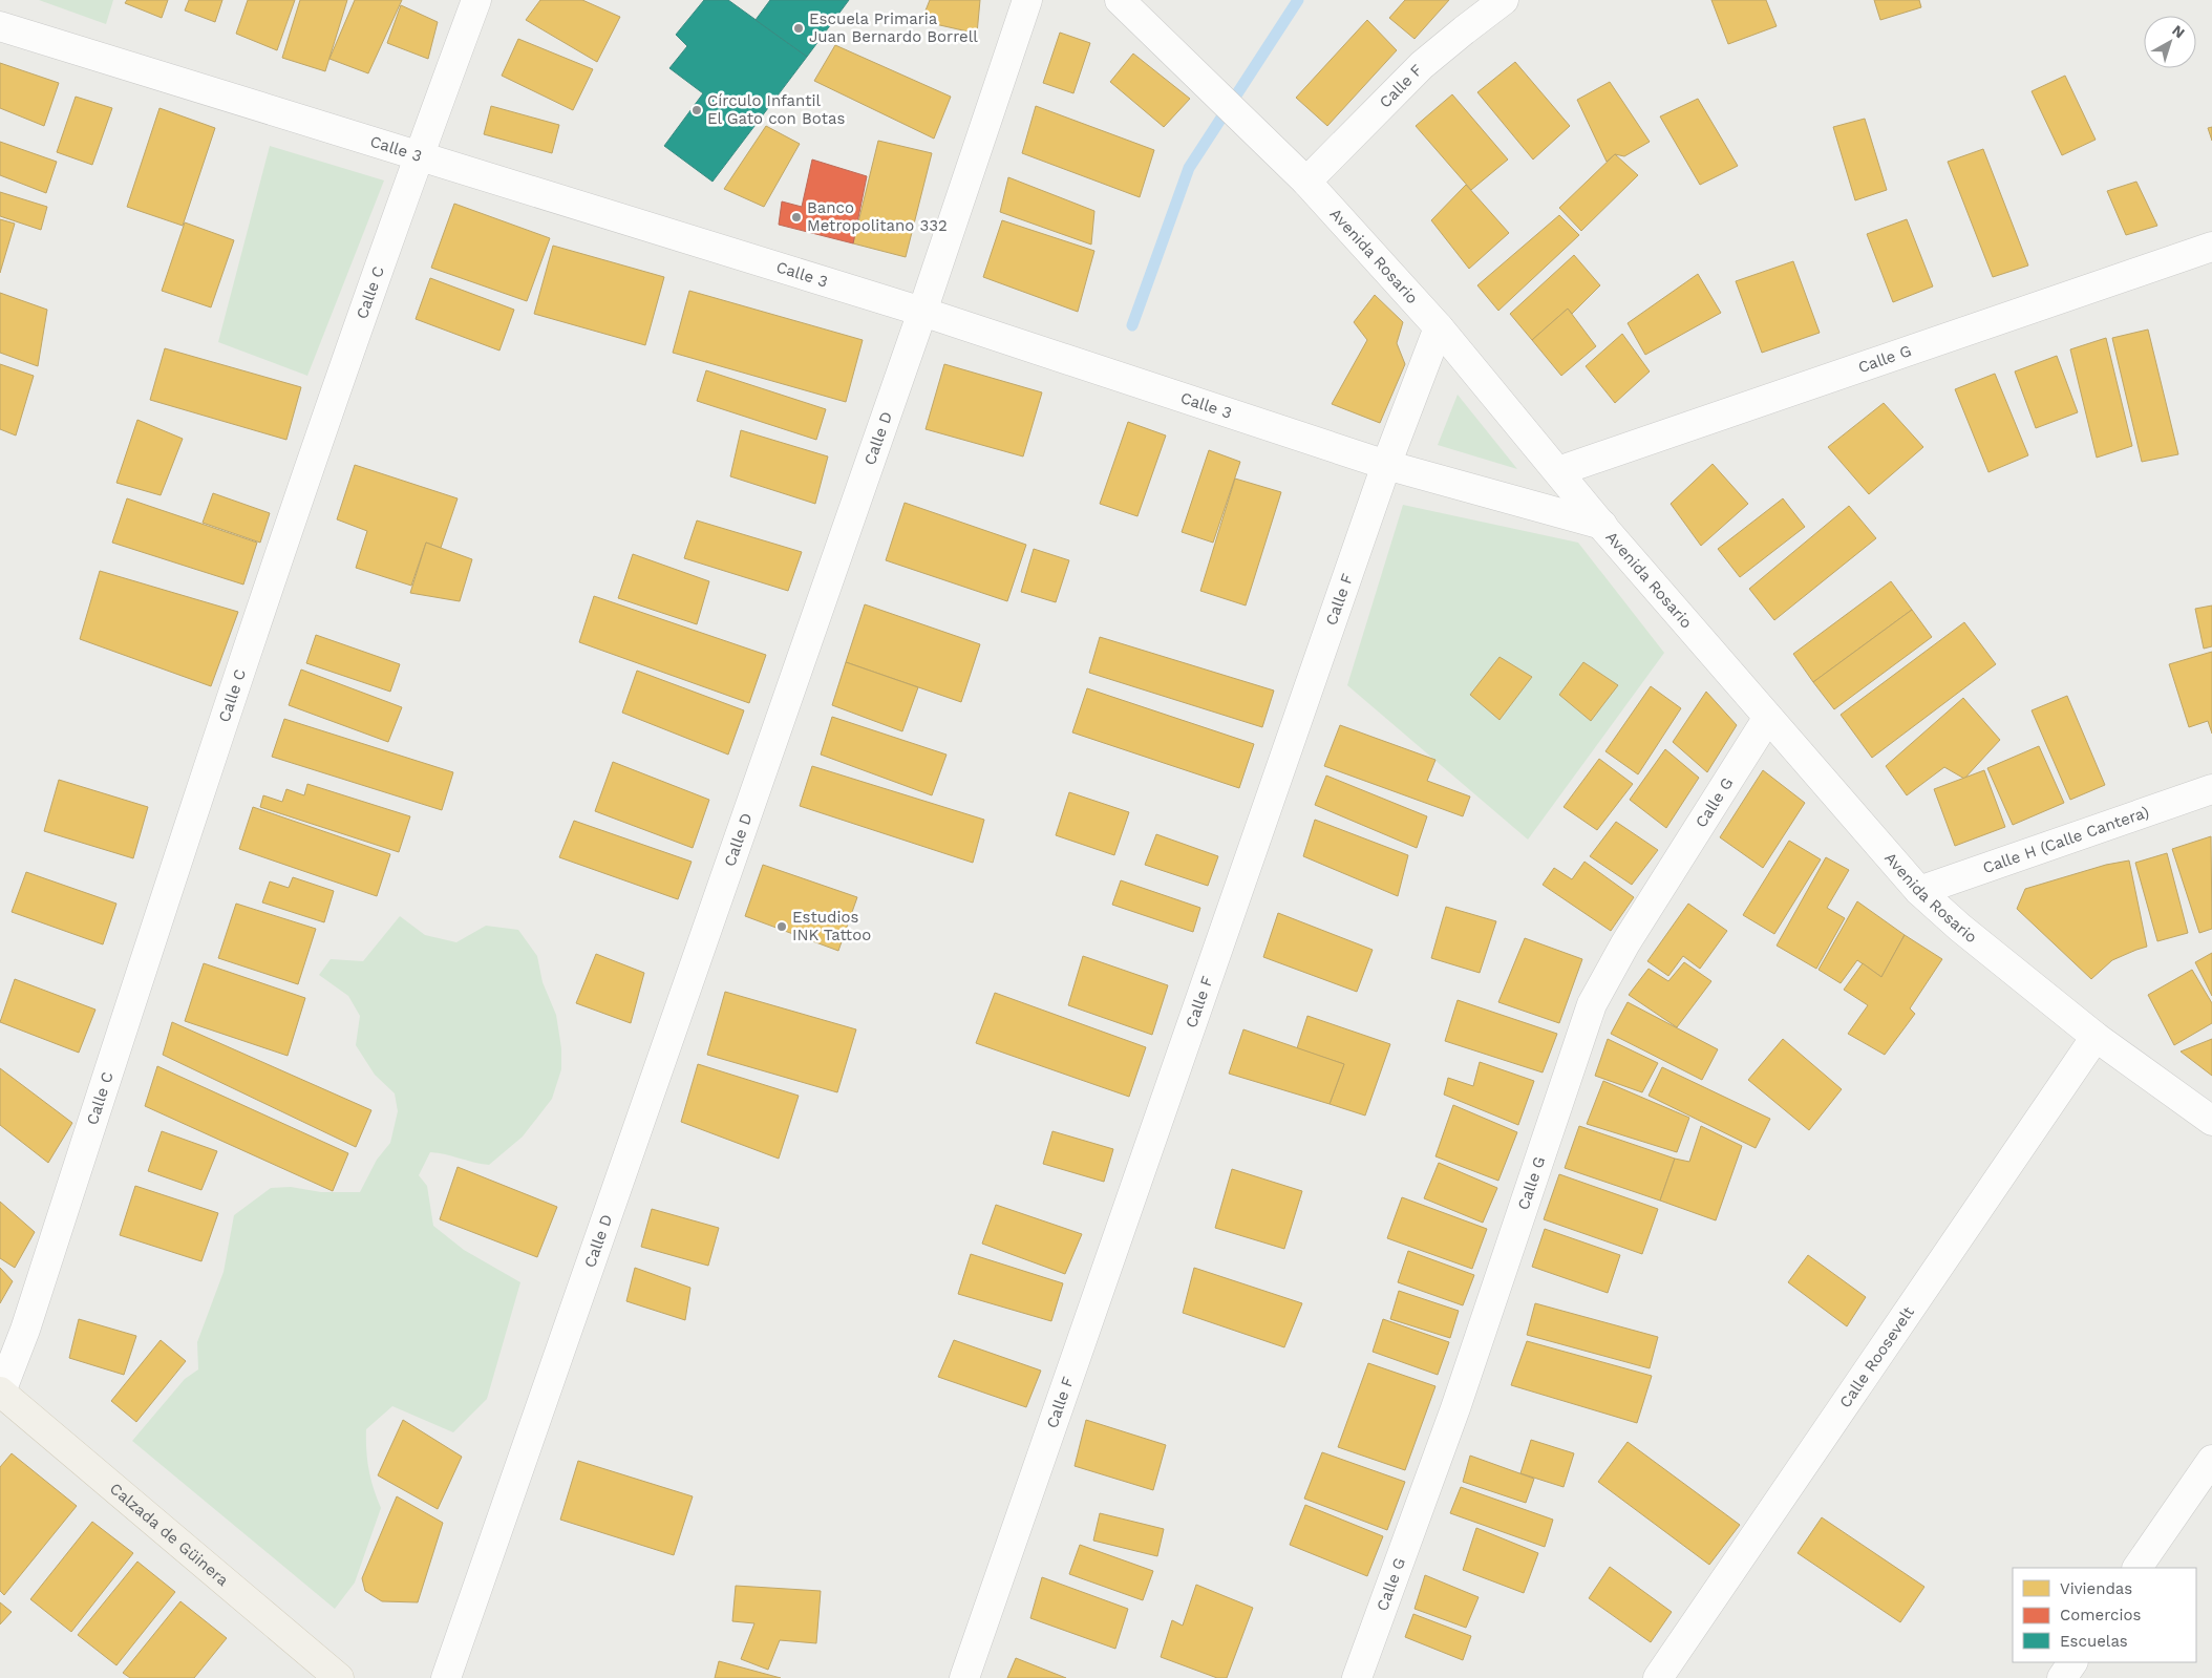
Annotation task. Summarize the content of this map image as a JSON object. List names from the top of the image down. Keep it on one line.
{"streets":{"main road":["Calzada de Güinera"],"street":["Calle F","Calle 3","Avenida Rosario","Calle C","Calle G","Calle D","Calle H (Calle Cantera)","Calle Roosevelt"]},"crossings":[["Calle F","Calle 3"],["Calle F","Avenida Rosario"],["Calle 3","Avenida Rosario"],["Calle 3","Calle C"],["Calle 3","Calle D"],["Avenida Rosario","Calle G"],["Avenida Rosario","Calle H (Calle Cantera)"],["Avenida Rosario","Calle Roosevelt"],["Calle C","Calzada de Güinera"]],"places":["Escuela Primaria Juan Bernardo Borrell","Círculo Infantil El Gato con Botas","Banco Metropolitano 332","Estudios INK Tattoo"],"legend":["Viviendas","Comercios","Escuelas"],"north":"top right"}
